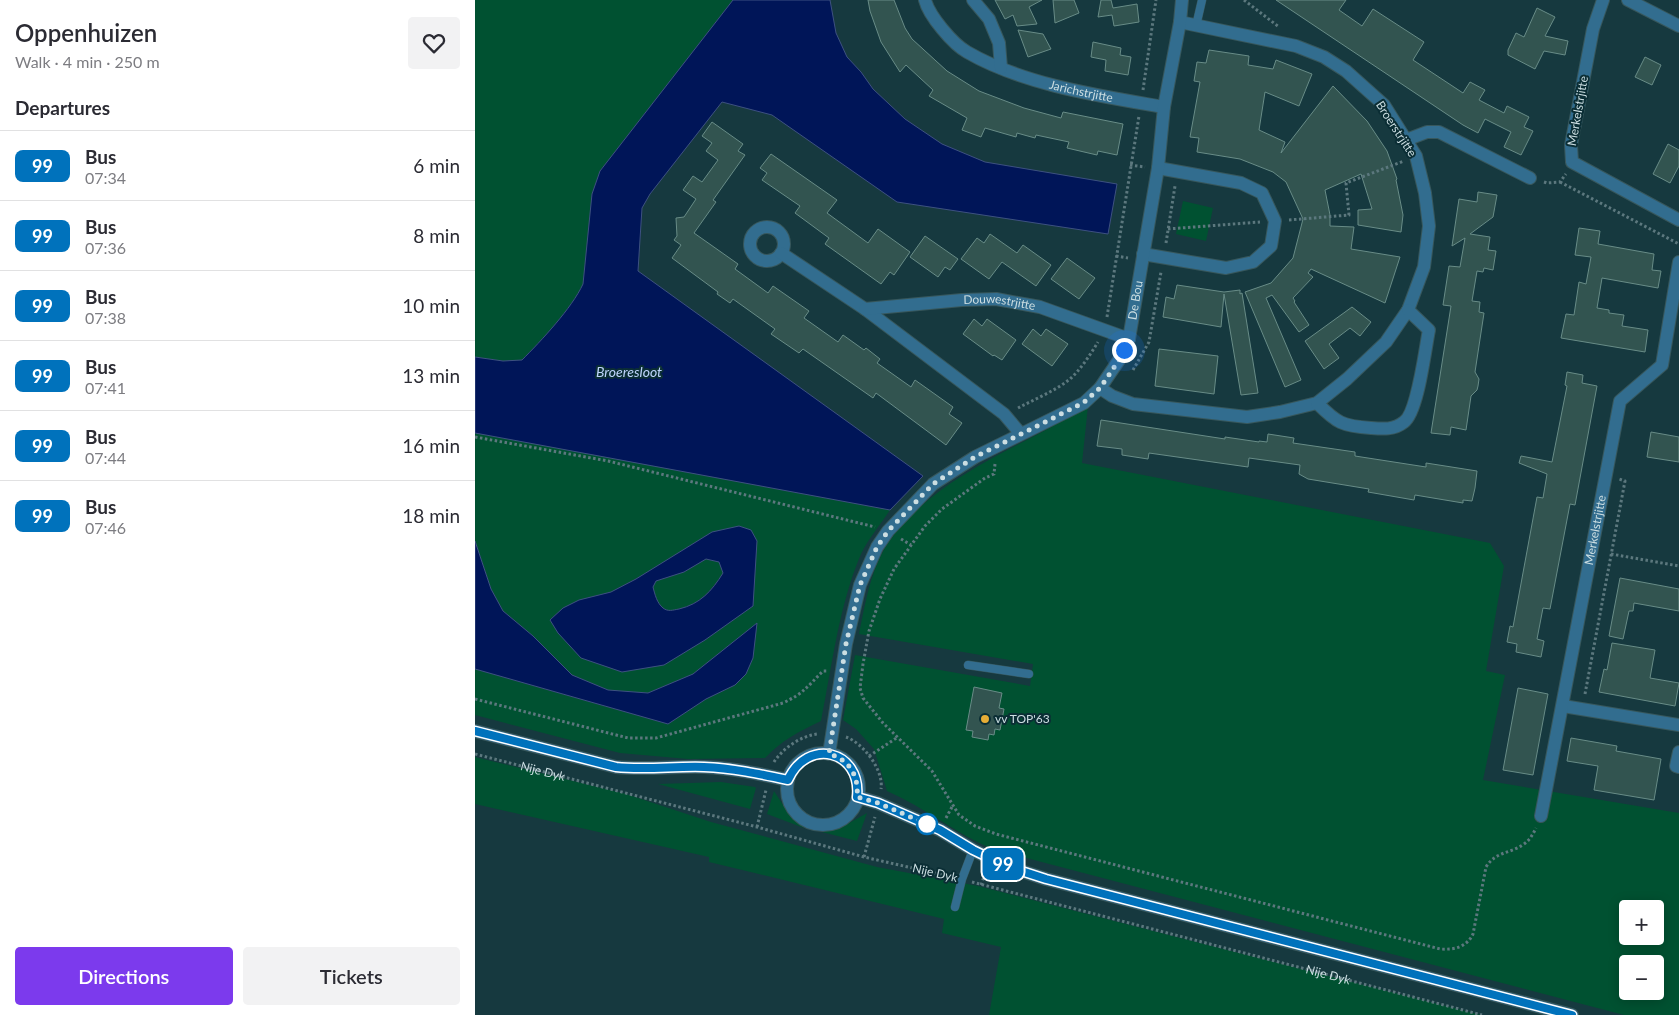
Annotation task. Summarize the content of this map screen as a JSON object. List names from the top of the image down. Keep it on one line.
{"streets":{"street":["Jarichstrjitte","Merkelstrjitte","Broerstrjitte","De Bou","Douwestrjitte","Nije Dyk"]},"crossings":[["Jarichstrjitte","De Bou"],["Broerstrjitte","De Bou"],["De Bou","Douwestrjitte"],["De Bou","Nije Dyk"]],"water":["Broeresloot"],"places":["vv TOP'63"],"lines":["bus line 99"],"page":{"heading":[["Oppenhuizen","Walk · 4 min · 250 m"],"Departures"],"on_map":"99","list":[{"mark":"99","name":"Bus","note":"07:34","value":"6 min"},{"mark":"99","name":"Bus","note":"07:36","value":"8 min"},{"mark":"99","name":"Bus","note":"07:38","value":"10 min"},{"mark":"99","name":"Bus","note":"07:41","value":"13 min"},{"mark":"99","name":"Bus","note":"07:44","value":"16 min"},{"mark":"99","name":"Bus","note":"07:46","value":"18 min"}],"map_buttons":["+","−"],"buttons":["Directions","Tickets"]}}
